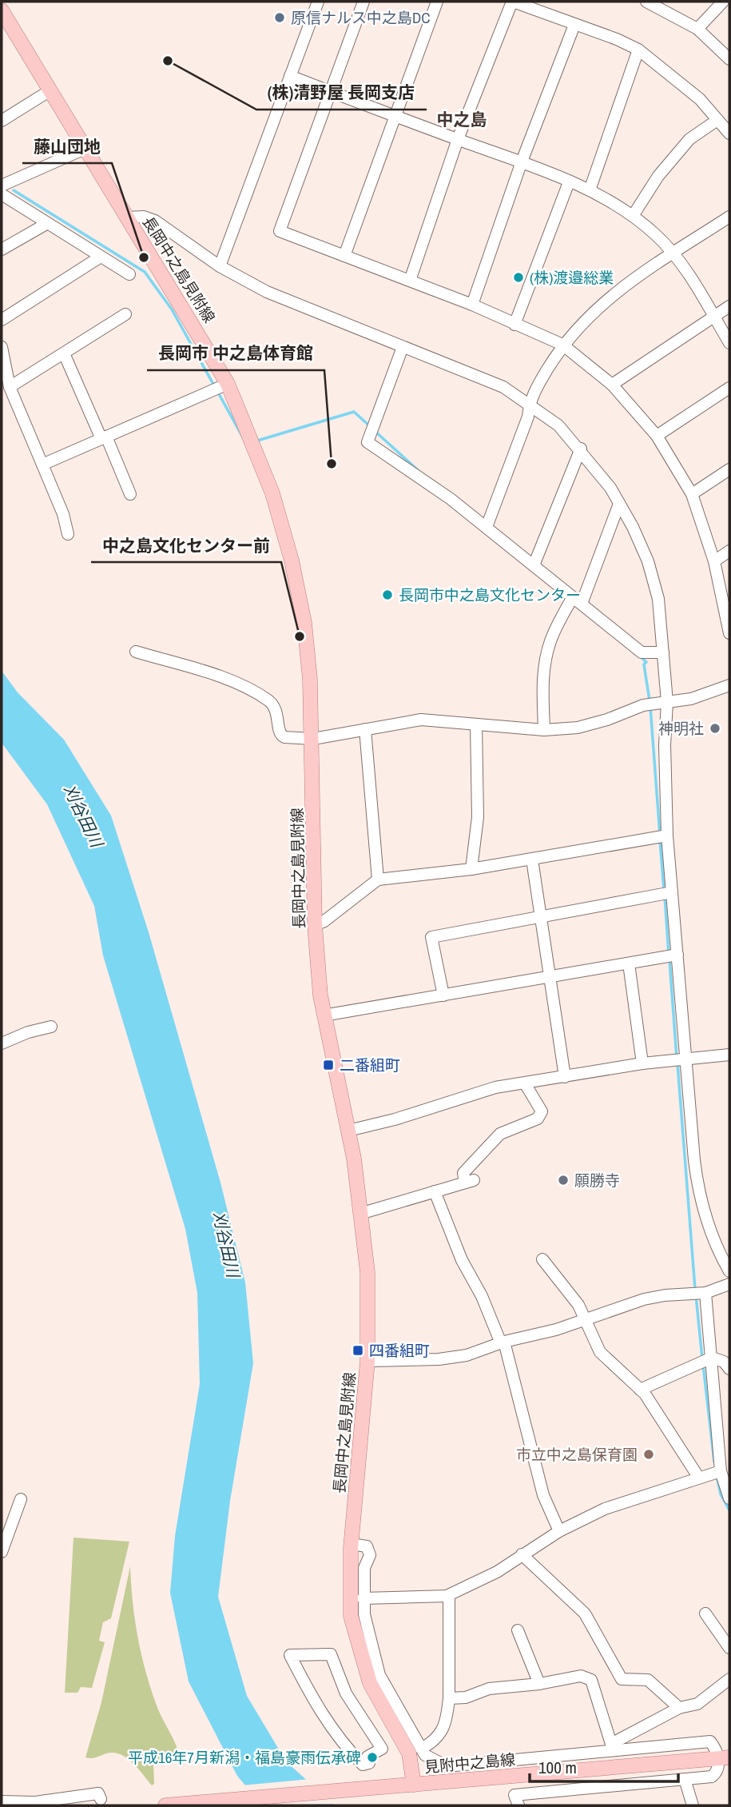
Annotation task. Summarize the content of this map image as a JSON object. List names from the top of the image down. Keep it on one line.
{"streets":{"main road":["長岡中之島見附線","見附中之島線"]},"crossings":[["長岡中之島見附線","見附中之島線"]],"districts":["中之島"],"water":["刈谷田川"],"places":{"other":["原信ナルス中之島DC","(株)清野屋 長岡支店","藤山団地","(株)渡邉総業","長岡市 中之島体育館","長岡市中之島文化センター","中之島文化センター前","神明社","願勝寺","市立中之島保育園","平成16年7月新潟・福島豪雨伝承碑"],"transit":["二番組町","四番組町"]},"scale_bar":"100 m"}
